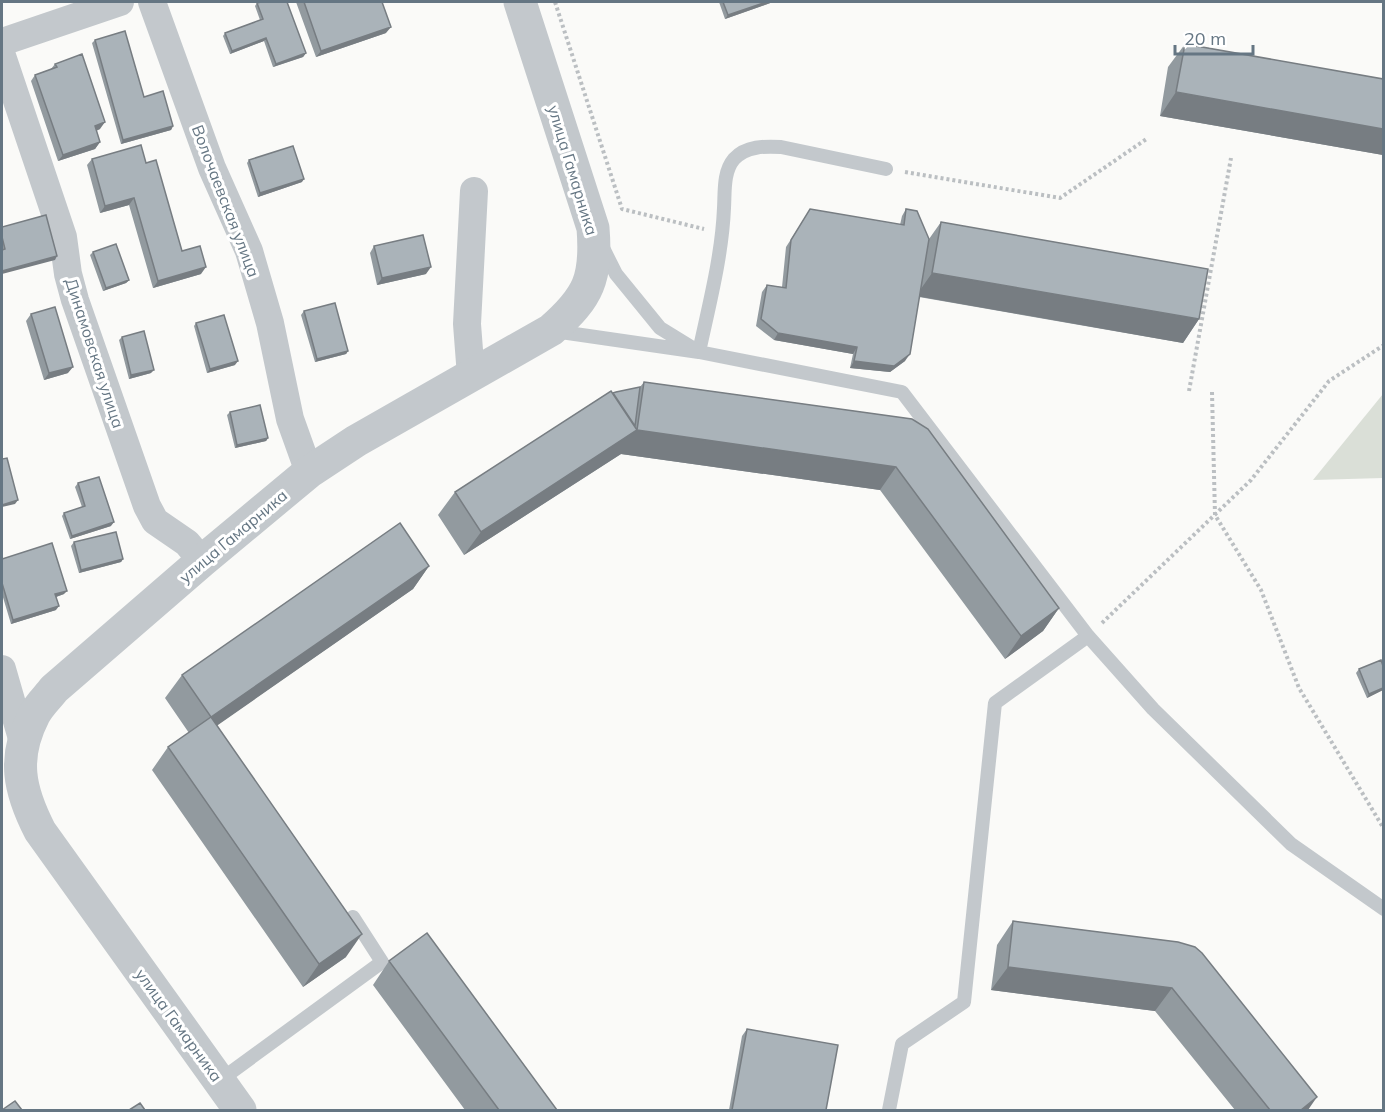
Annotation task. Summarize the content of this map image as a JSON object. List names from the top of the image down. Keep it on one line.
{"streets":{"street":["улица Гамарника","Волочаевская улица","Динамовская улица"]},"crossings":[["улица Гамарника","Волочаевская улица"],["улица Гамарника","Динамовская улица"]],"scale_bar":"20 m"}
